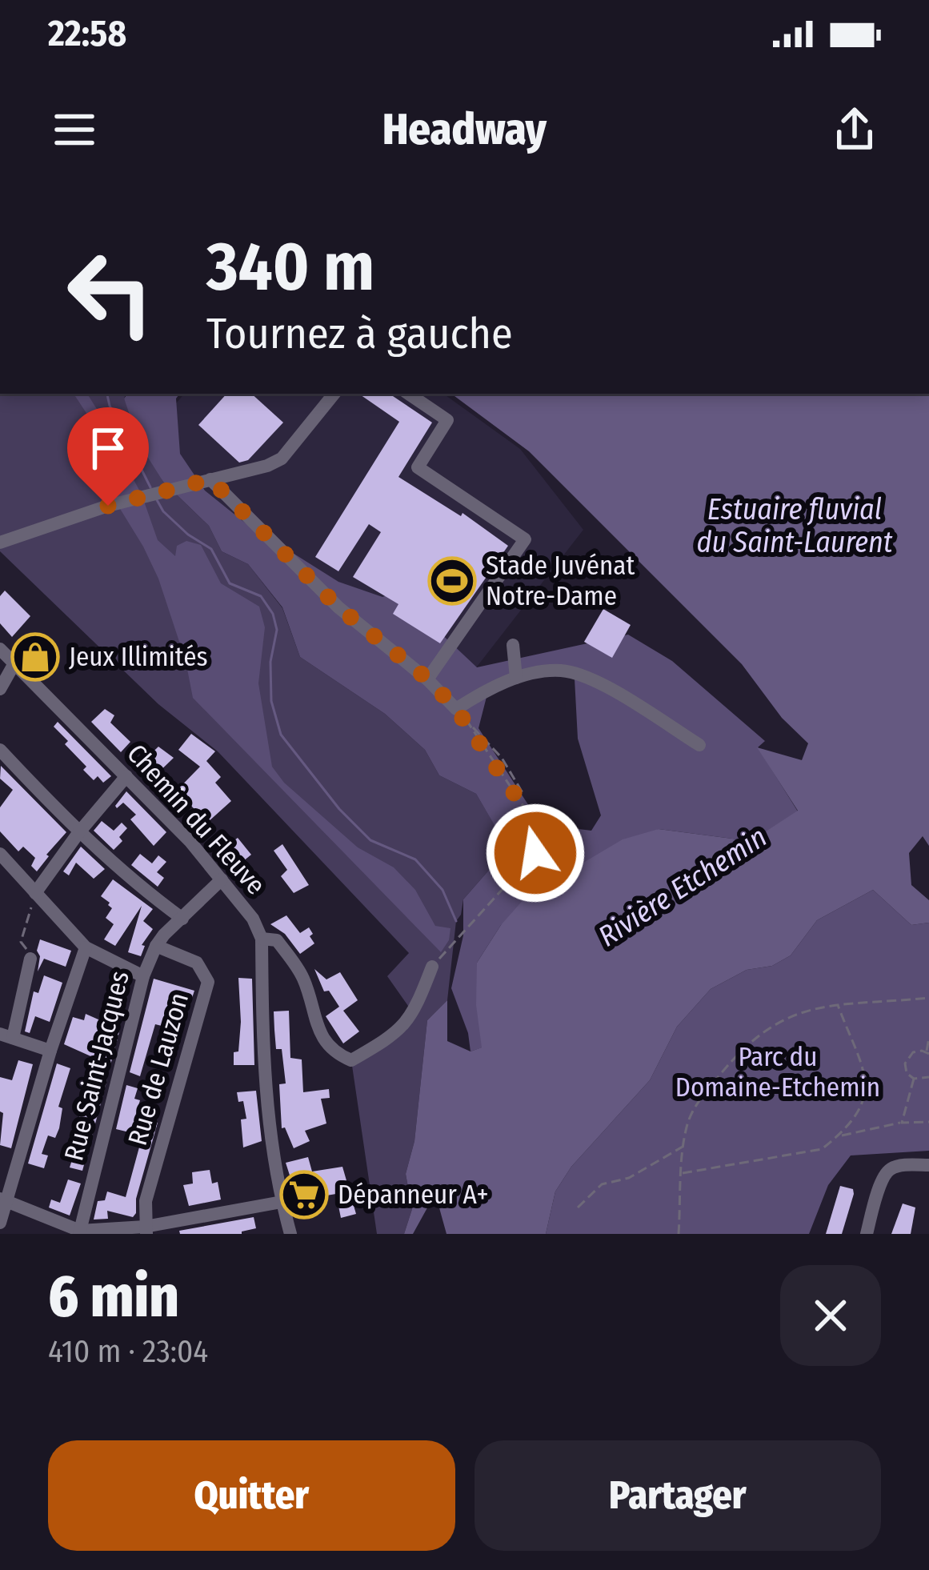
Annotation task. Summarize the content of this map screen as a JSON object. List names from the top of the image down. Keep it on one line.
{"streets":{"street":["Chemin du Fleuve","Rue Saint-Jacques","Rue de Lauzon"]},"crossings":[["Chemin du Fleuve","Rue Saint-Jacques"],["Rue Saint-Jacques","Rue de Lauzon"]],"water":["Estuaire fluvial du Saint-Laurent","Rivière Etchemin"],"parks":["Parc du Domaine-Etchemin"],"places":{"sports":["Stade Juvénat Notre-Dame"],"shop":["Jeux Illimités"],"supermarket":["Dépanneur A+"]},"page":{"status":"22:58","header":"Headway","turn":["340 m","Tournez à gauche"],"heading":["6 min","410 m · 23:04"],"buttons":["Quitter","Partager"]}}
